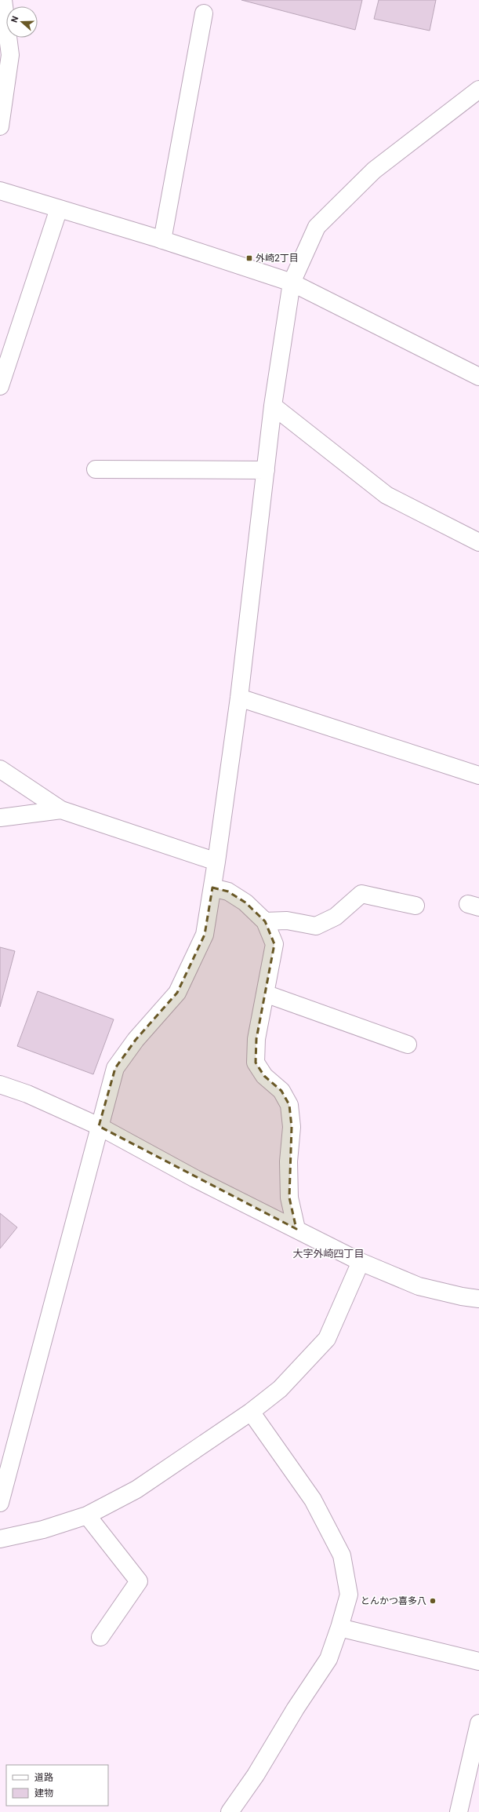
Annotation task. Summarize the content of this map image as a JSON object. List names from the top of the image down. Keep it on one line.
{"districts":["大字外崎四丁目"],"places":{"transit":["外崎2丁目"],"other":["とんかつ喜多八"]},"legend":["道路","建物"],"north":"left"}
